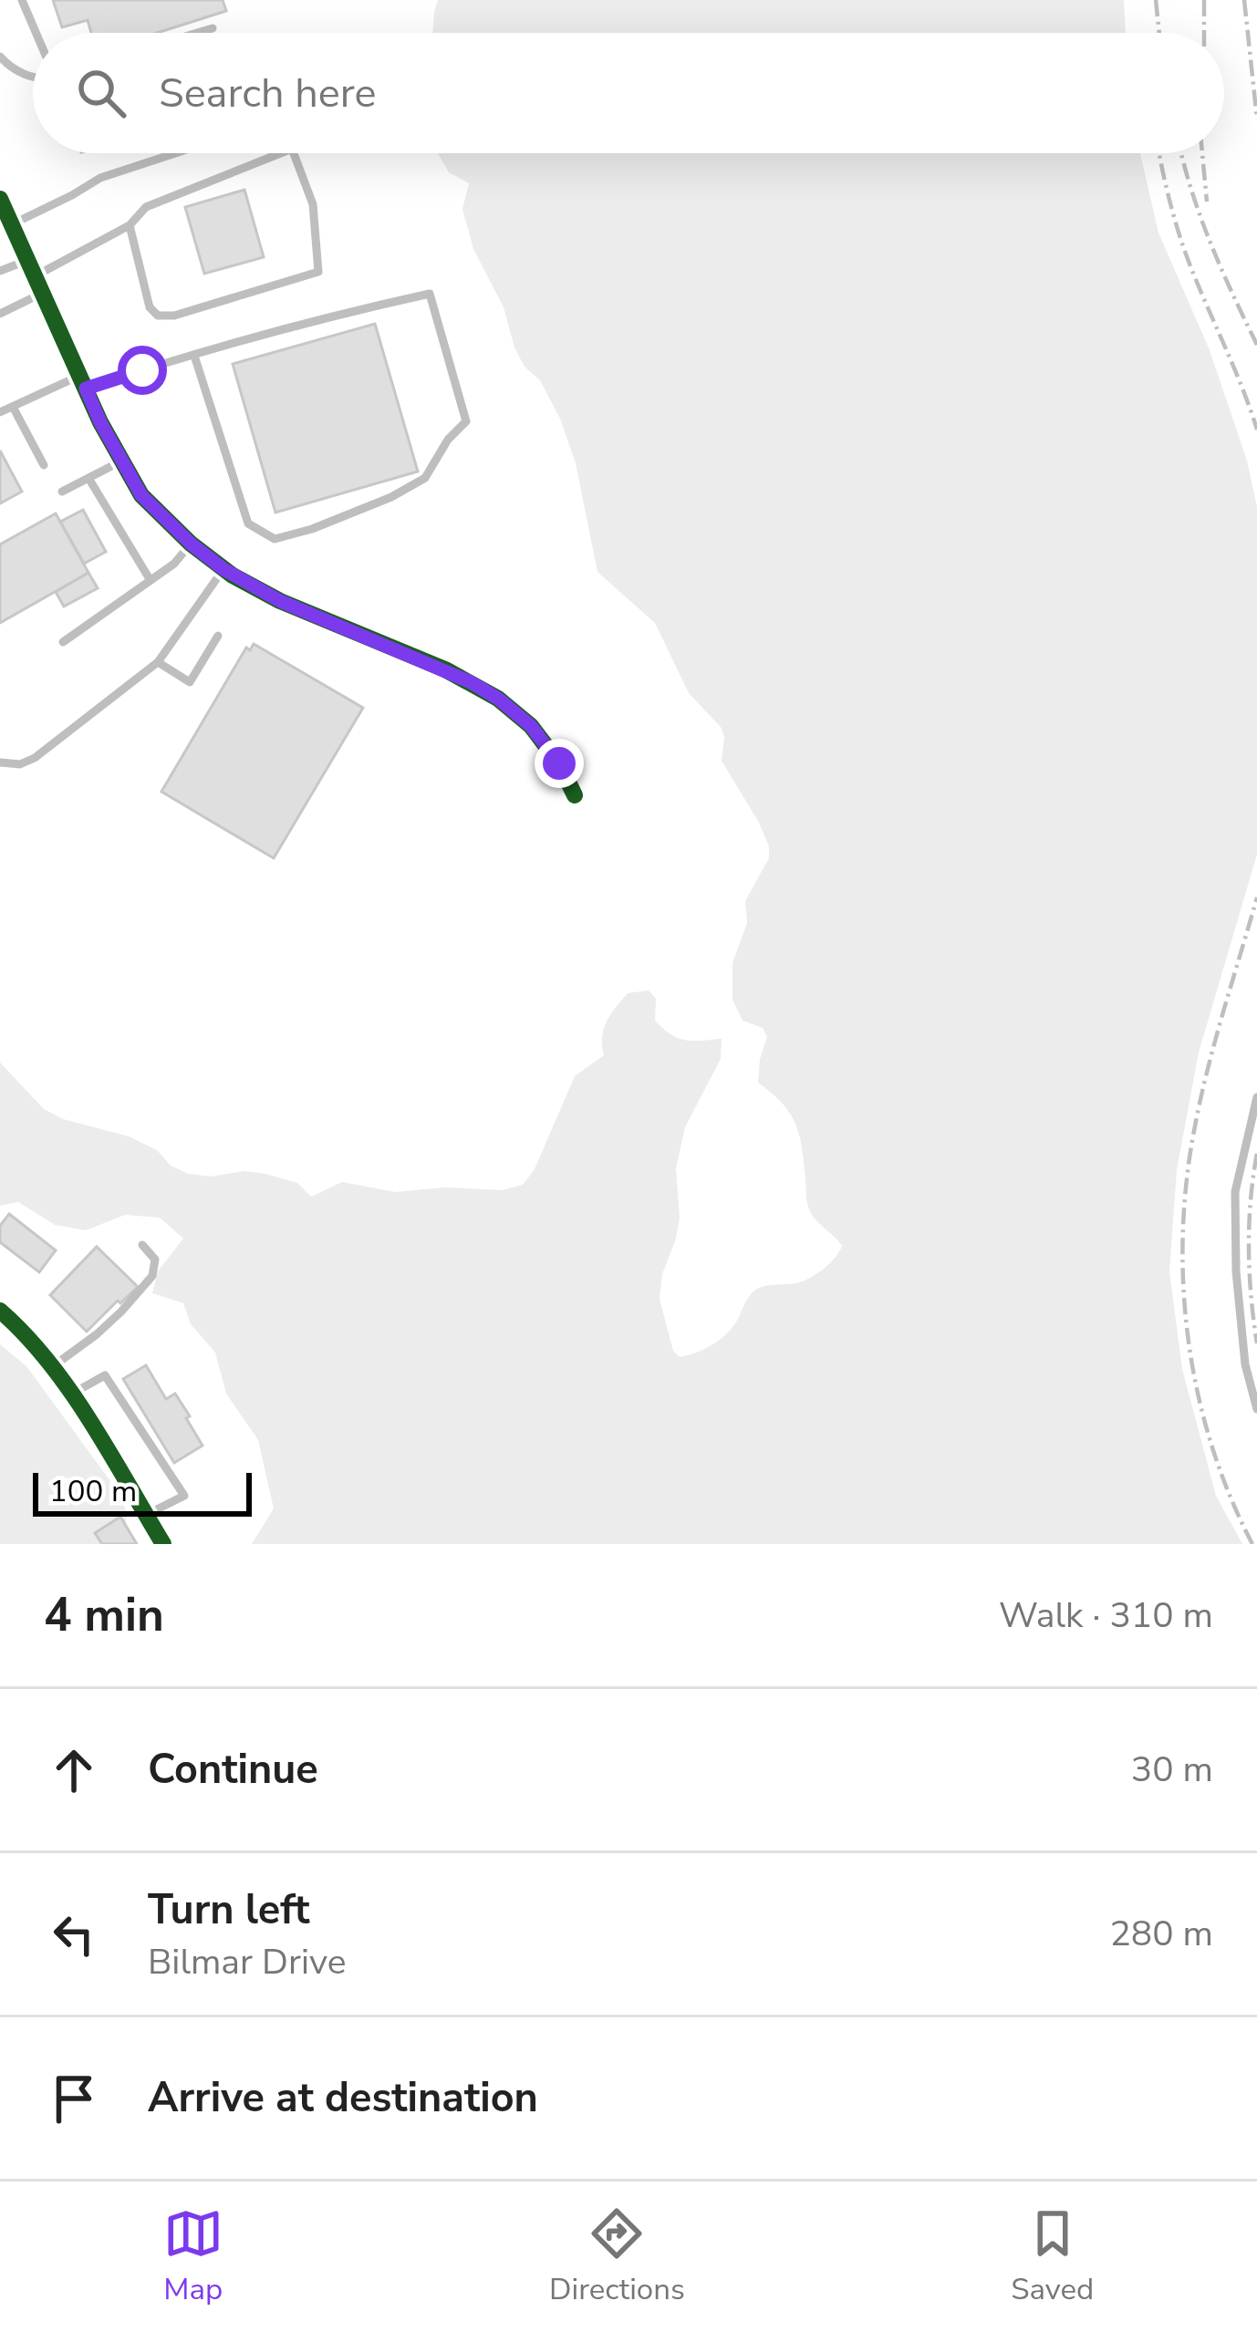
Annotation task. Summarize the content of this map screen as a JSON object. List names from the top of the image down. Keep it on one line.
{"scale_bar":"100 m","page":{"search":"Search here","scale":"100 m","heading":["4 min","Walk · 310 m"],"list":[["Continue","30 m"],["Turn left","Bilmar Drive","280 m"],"Arrive at destination"],"nav":["Map","Directions","Saved"]}}
